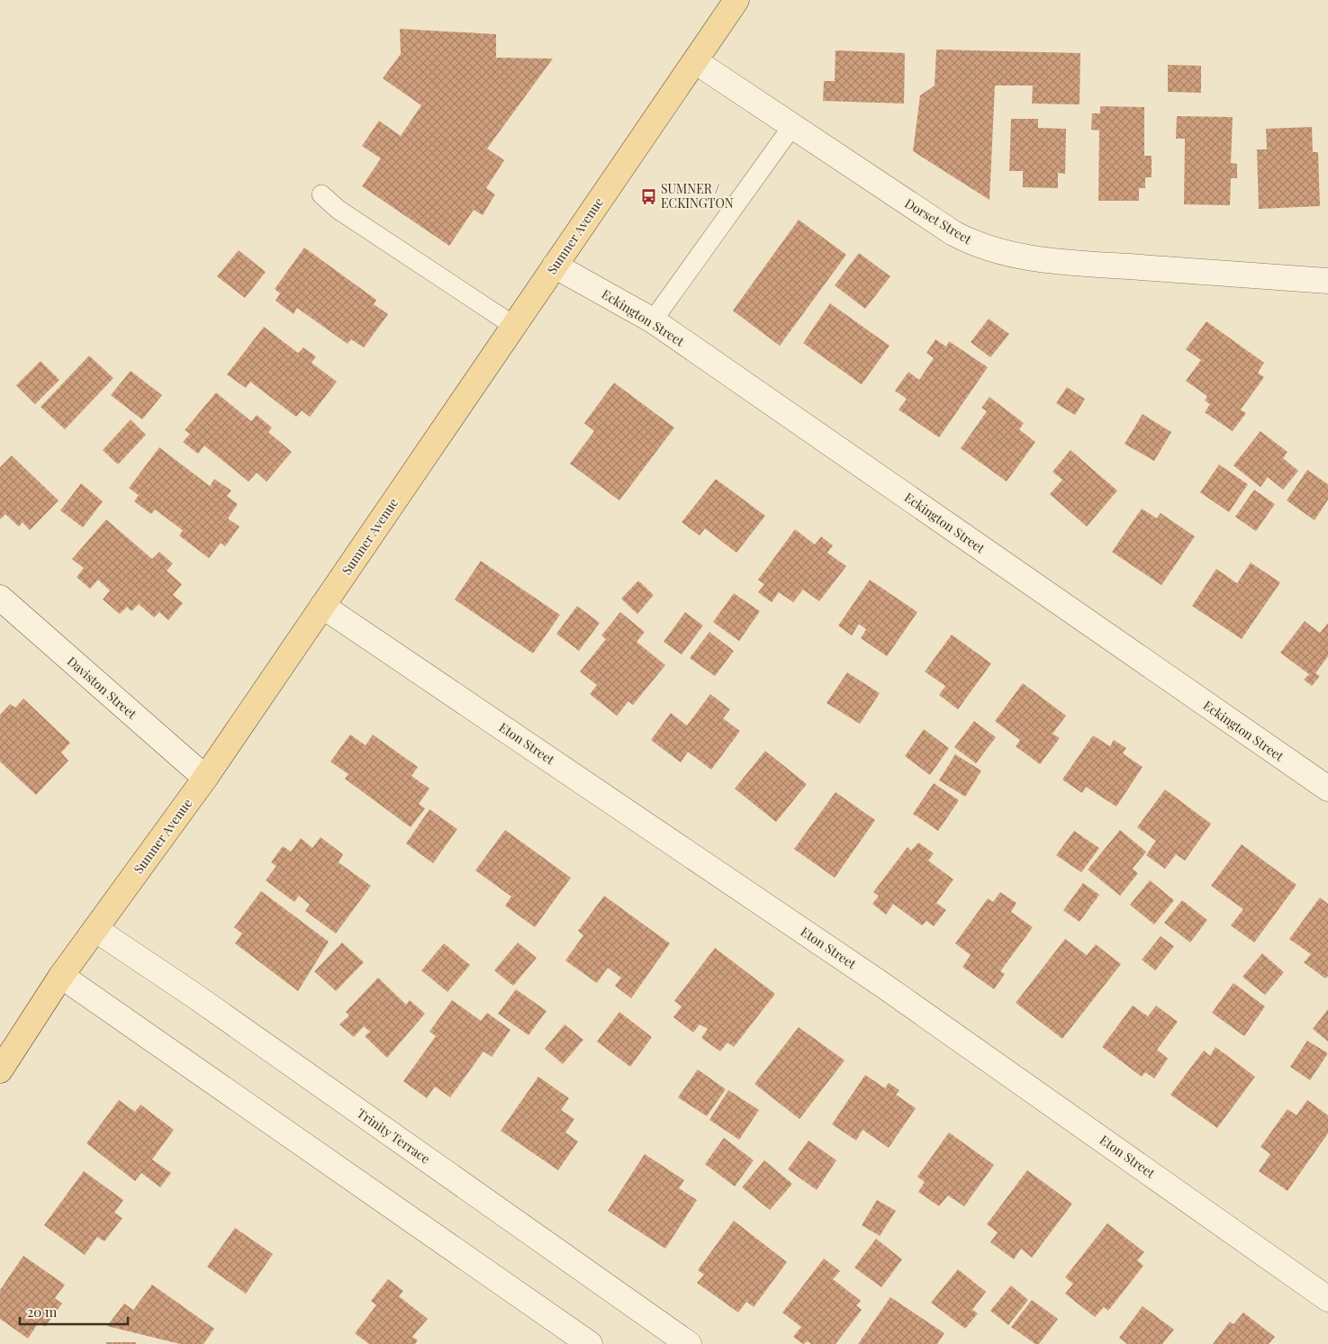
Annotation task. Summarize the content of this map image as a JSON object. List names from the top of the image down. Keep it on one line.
{"streets":{"main road":["Sumner Avenue"],"street":["Dorset Street","Eckington Street","Daviston Street","Eton Street","Trinity Terrace"]},"crossings":[["Dorset Street","Sumner Avenue"],["Sumner Avenue","Eckington Street"],["Sumner Avenue","Daviston Street"],["Sumner Avenue","Eton Street"],["Sumner Avenue","Trinity Terrace"]],"places":{"bus stop":["SUMNER / ECKINGTON"]},"scale_bar":"20 m"}
